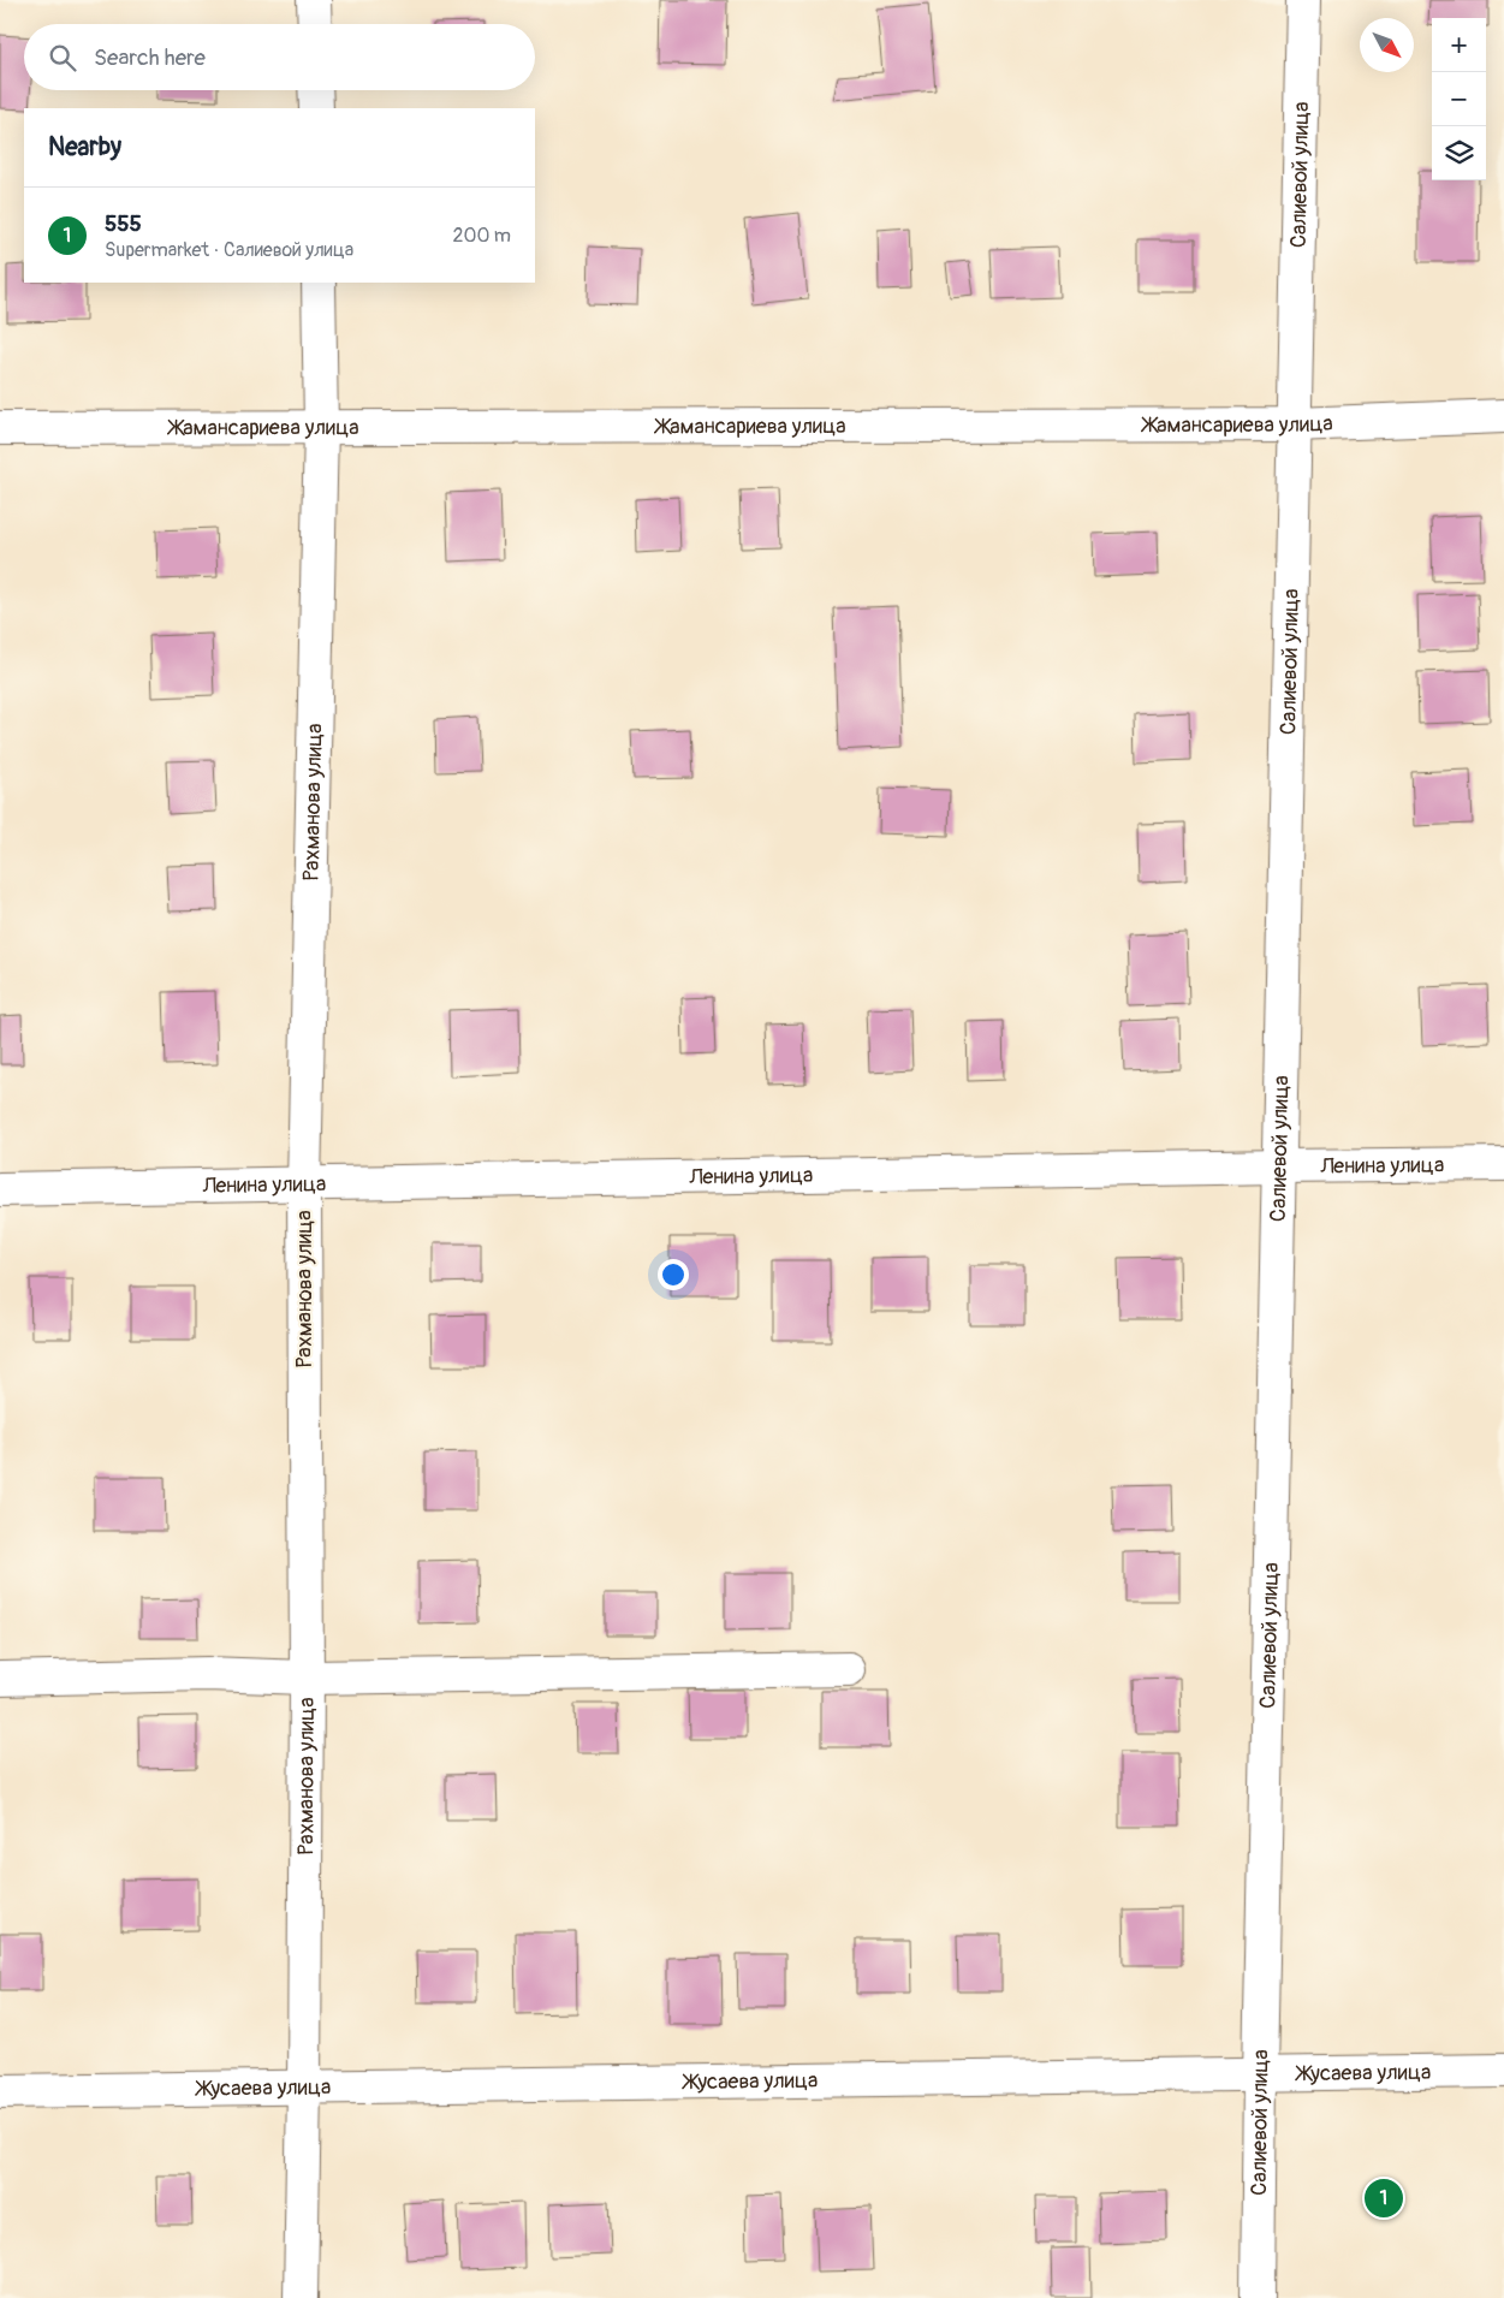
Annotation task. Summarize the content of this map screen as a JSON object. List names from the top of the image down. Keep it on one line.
{"streets":{"street":["Салиевой улица","Жамансариева улица","Рахманова улица","Ленина улица","Жусаева улица"]},"crossings":[["Салиевой улица","Жамансариева улица"],["Салиевой улица","Ленина улица"],["Салиевой улица","Жусаева улица"],["Жамансариева улица","Рахманова улица"],["Рахманова улица","Ленина улица"],["Рахманова улица","Жусаева улица"]],"north":"bottom right","page":{"map_buttons":["+","−"],"search":"Search here","heading":"Nearby","list":[{"mark":"1","name":"555","note":"Supermarket · Салиевой улица","value":"200 m"}],"pins":"1"}}
